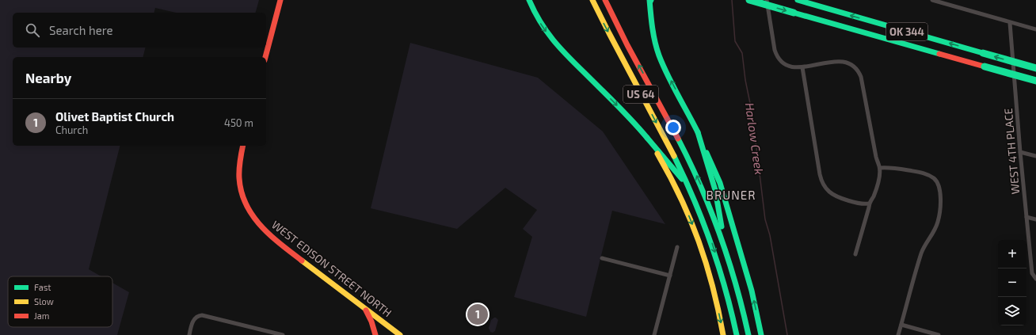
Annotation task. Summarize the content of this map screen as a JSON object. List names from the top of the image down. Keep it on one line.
{"streets":{"main road":["OK 344","US 64","WEST EDISON STREET NORTH"],"street":["WEST 4TH PLACE"]},"districts":["BRUNER"],"water":["Harlow Creek"],"legend":["Fast","Slow","Jam"],"page":{"search":"Search here","heading":"Nearby","list":[{"mark":"1","name":"Olivet Baptist Church","note":"Church","value":"450 m"}],"map_buttons":["+","−"],"pins":"1"}}
